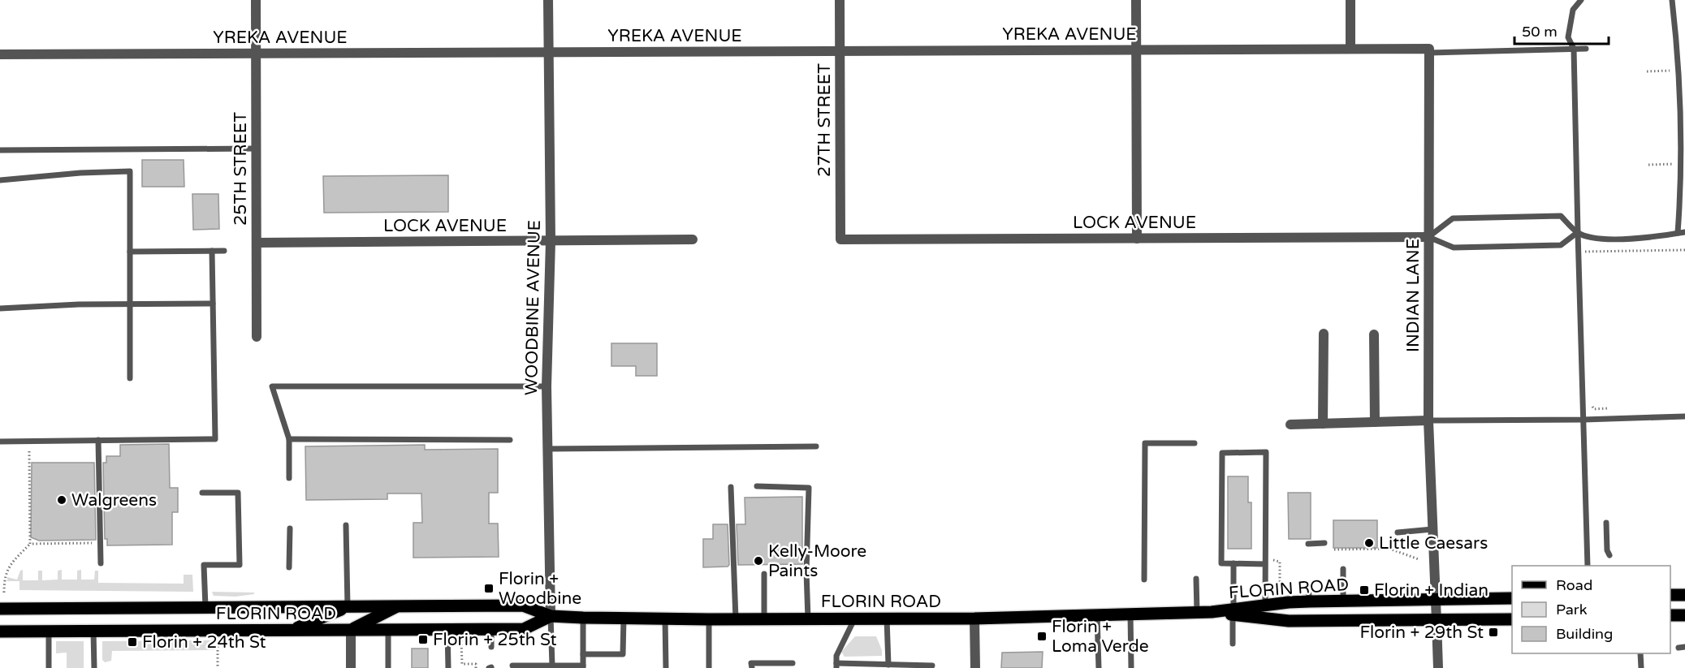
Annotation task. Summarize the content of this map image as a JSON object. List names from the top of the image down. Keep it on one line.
{"streets":{"main road":["FLORIN ROAD"],"street":["YREKA AVENUE","27TH STREET","25TH STREET","LOCK AVENUE","INDIAN LANE","WOODBINE AVENUE"]},"crossings":[["YREKA AVENUE","27TH STREET"],["YREKA AVENUE","25TH STREET"],["YREKA AVENUE","WOODBINE AVENUE"],["27TH STREET","LOCK AVENUE"],["25TH STREET","LOCK AVENUE"],["LOCK AVENUE","INDIAN LANE"],["LOCK AVENUE","WOODBINE AVENUE"],["INDIAN LANE","FLORIN ROAD"],["WOODBINE AVENUE","FLORIN ROAD"]],"places":{"other":["Walgreens","Little Caesars","Kelly-Moore Paints"],"transit":["Florin + Woodbine","Florin + Indian","Florin + 29th St","Florin + Loma Verde","Florin + 25th St","Florin + 24th St"]},"legend":["Road","Park","Building"],"scale_bar":"50 m"}
